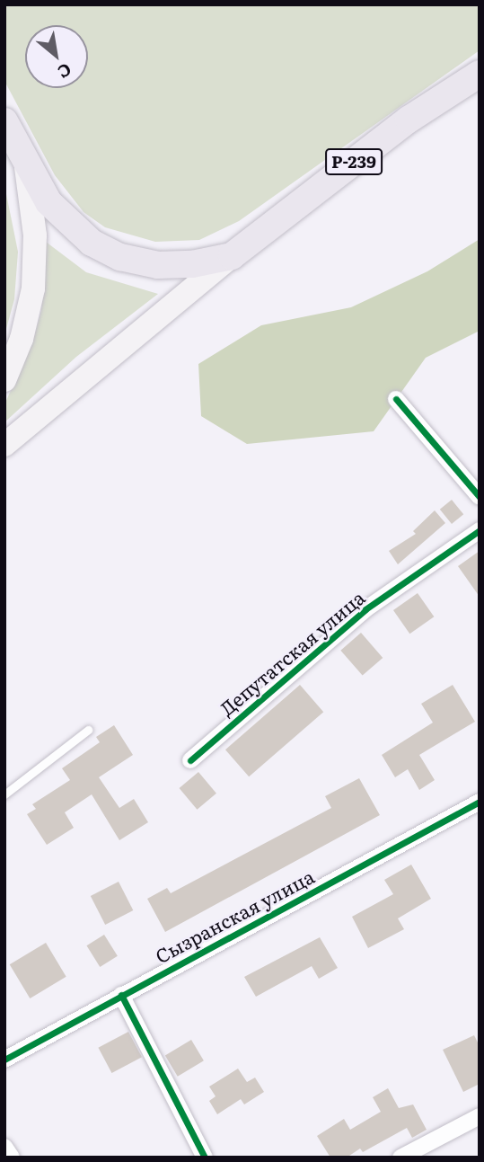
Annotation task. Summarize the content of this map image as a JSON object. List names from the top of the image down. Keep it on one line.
{"streets":{"main road":["Р-239"],"street":["Депутатская улица","Сызранская улица"]},"north":"bottom right"}
